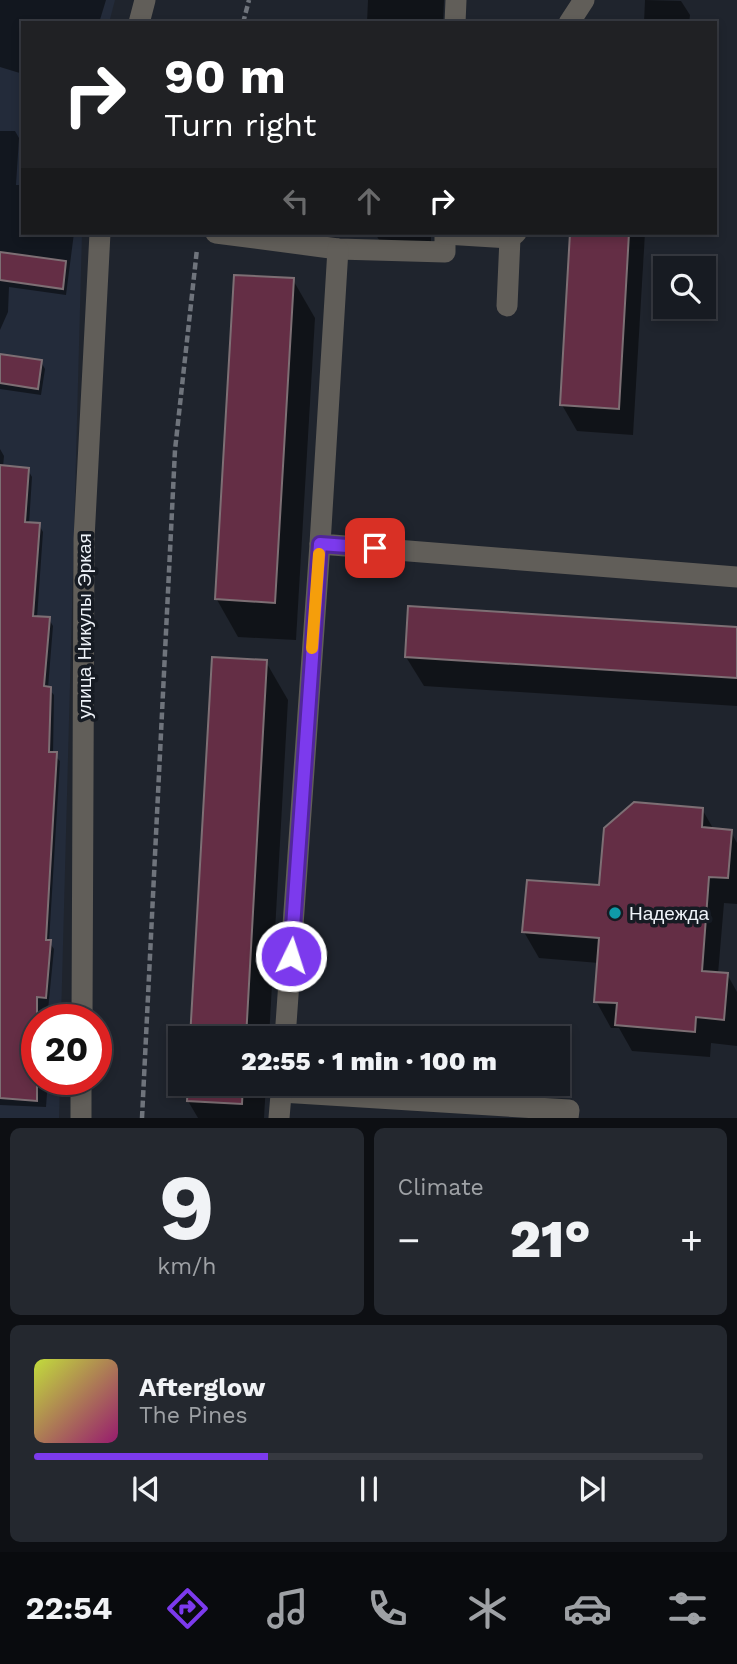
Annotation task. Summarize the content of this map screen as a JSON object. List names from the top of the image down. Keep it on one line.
{"streets":{"street":["улица Никулы Эркая"]},"places":["Надежда"],"page":{"turn":["90 m","Turn right"],"limit":"20","trip":"22:55 · 1 min · 100 m","tile":[["9","km/h"],"Climate"],"heat":["−","21°","+"],"song":["Afterglow","The Pines"],"tabs":"22:54"}}
